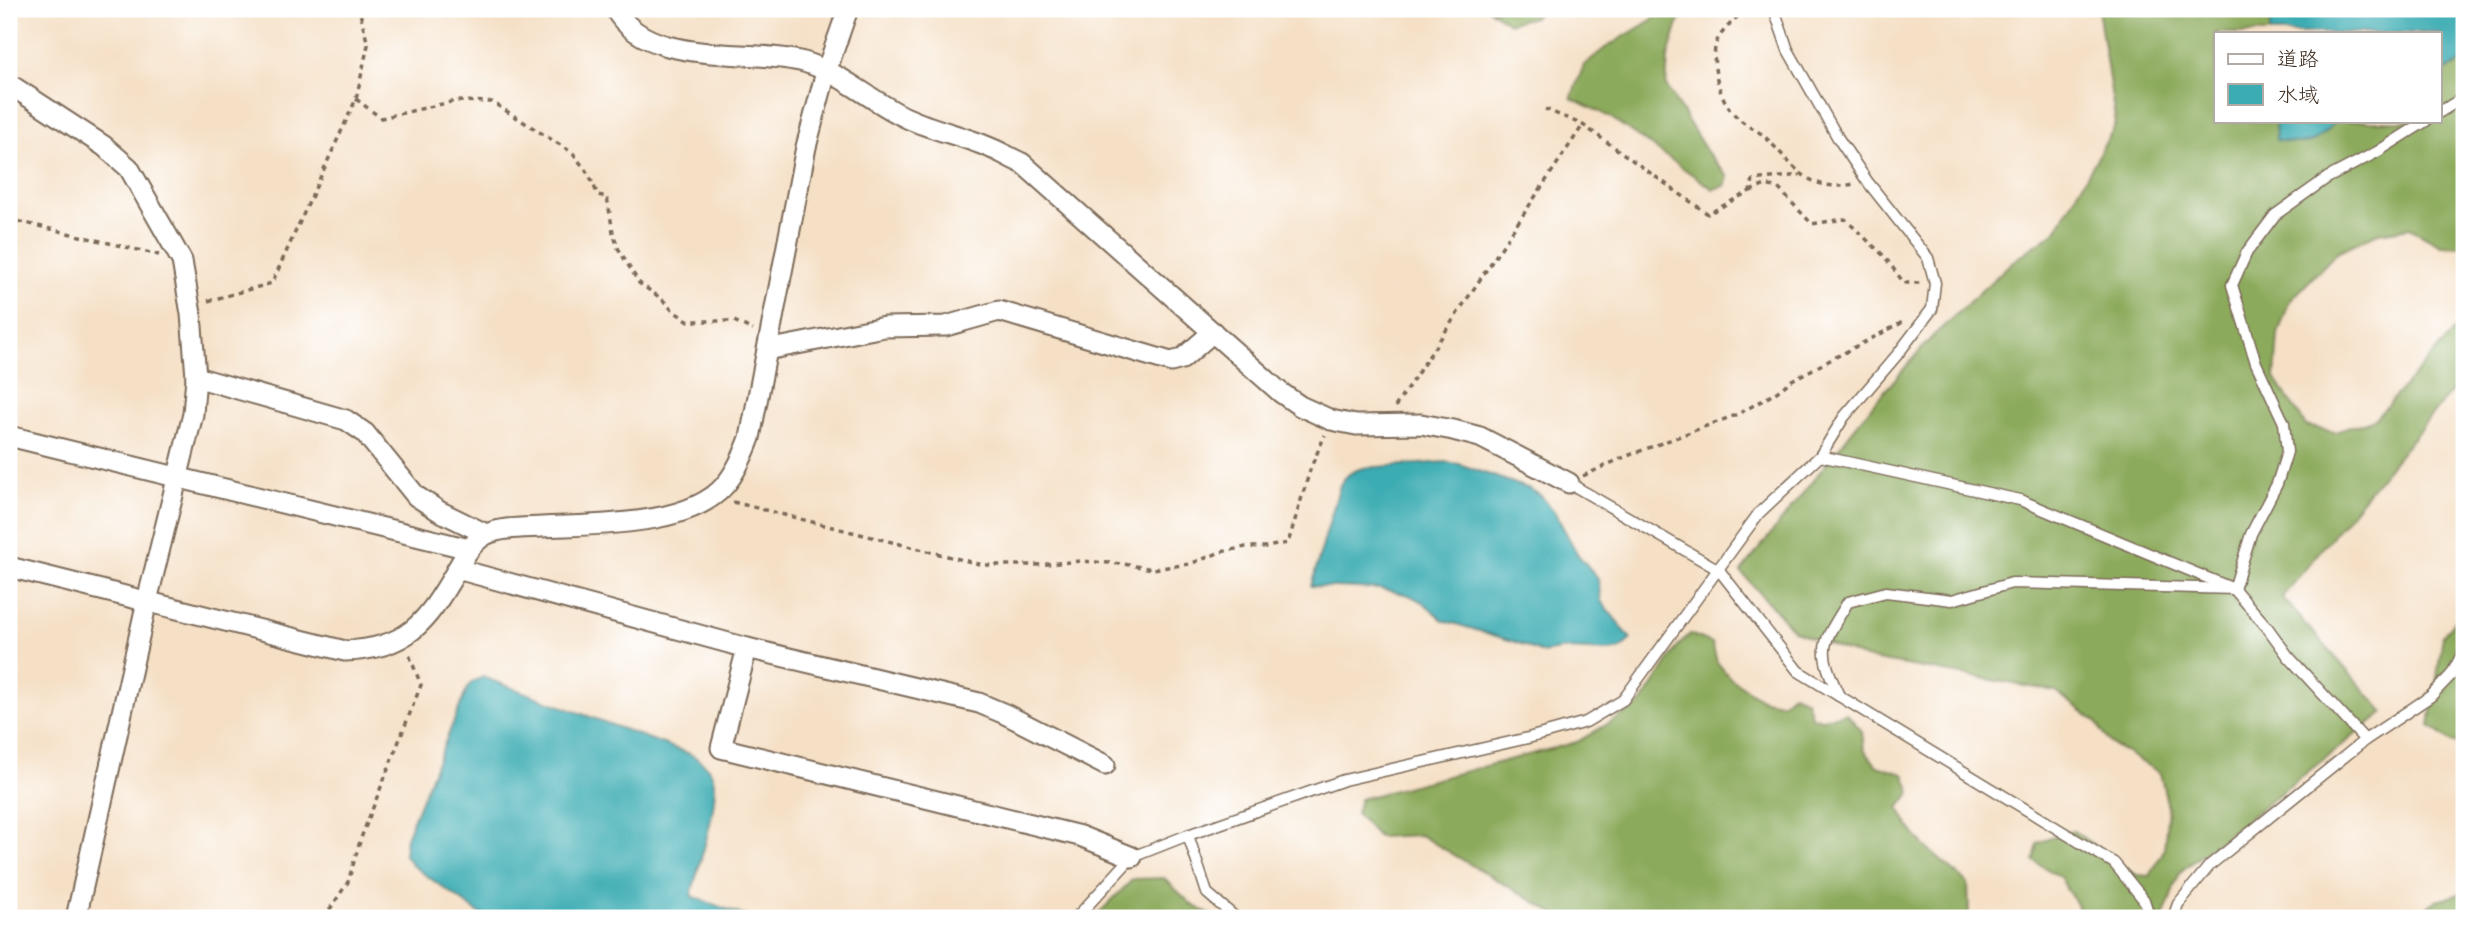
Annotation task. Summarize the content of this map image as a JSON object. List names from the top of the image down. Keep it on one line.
{"legend":["道路","水域"]}
